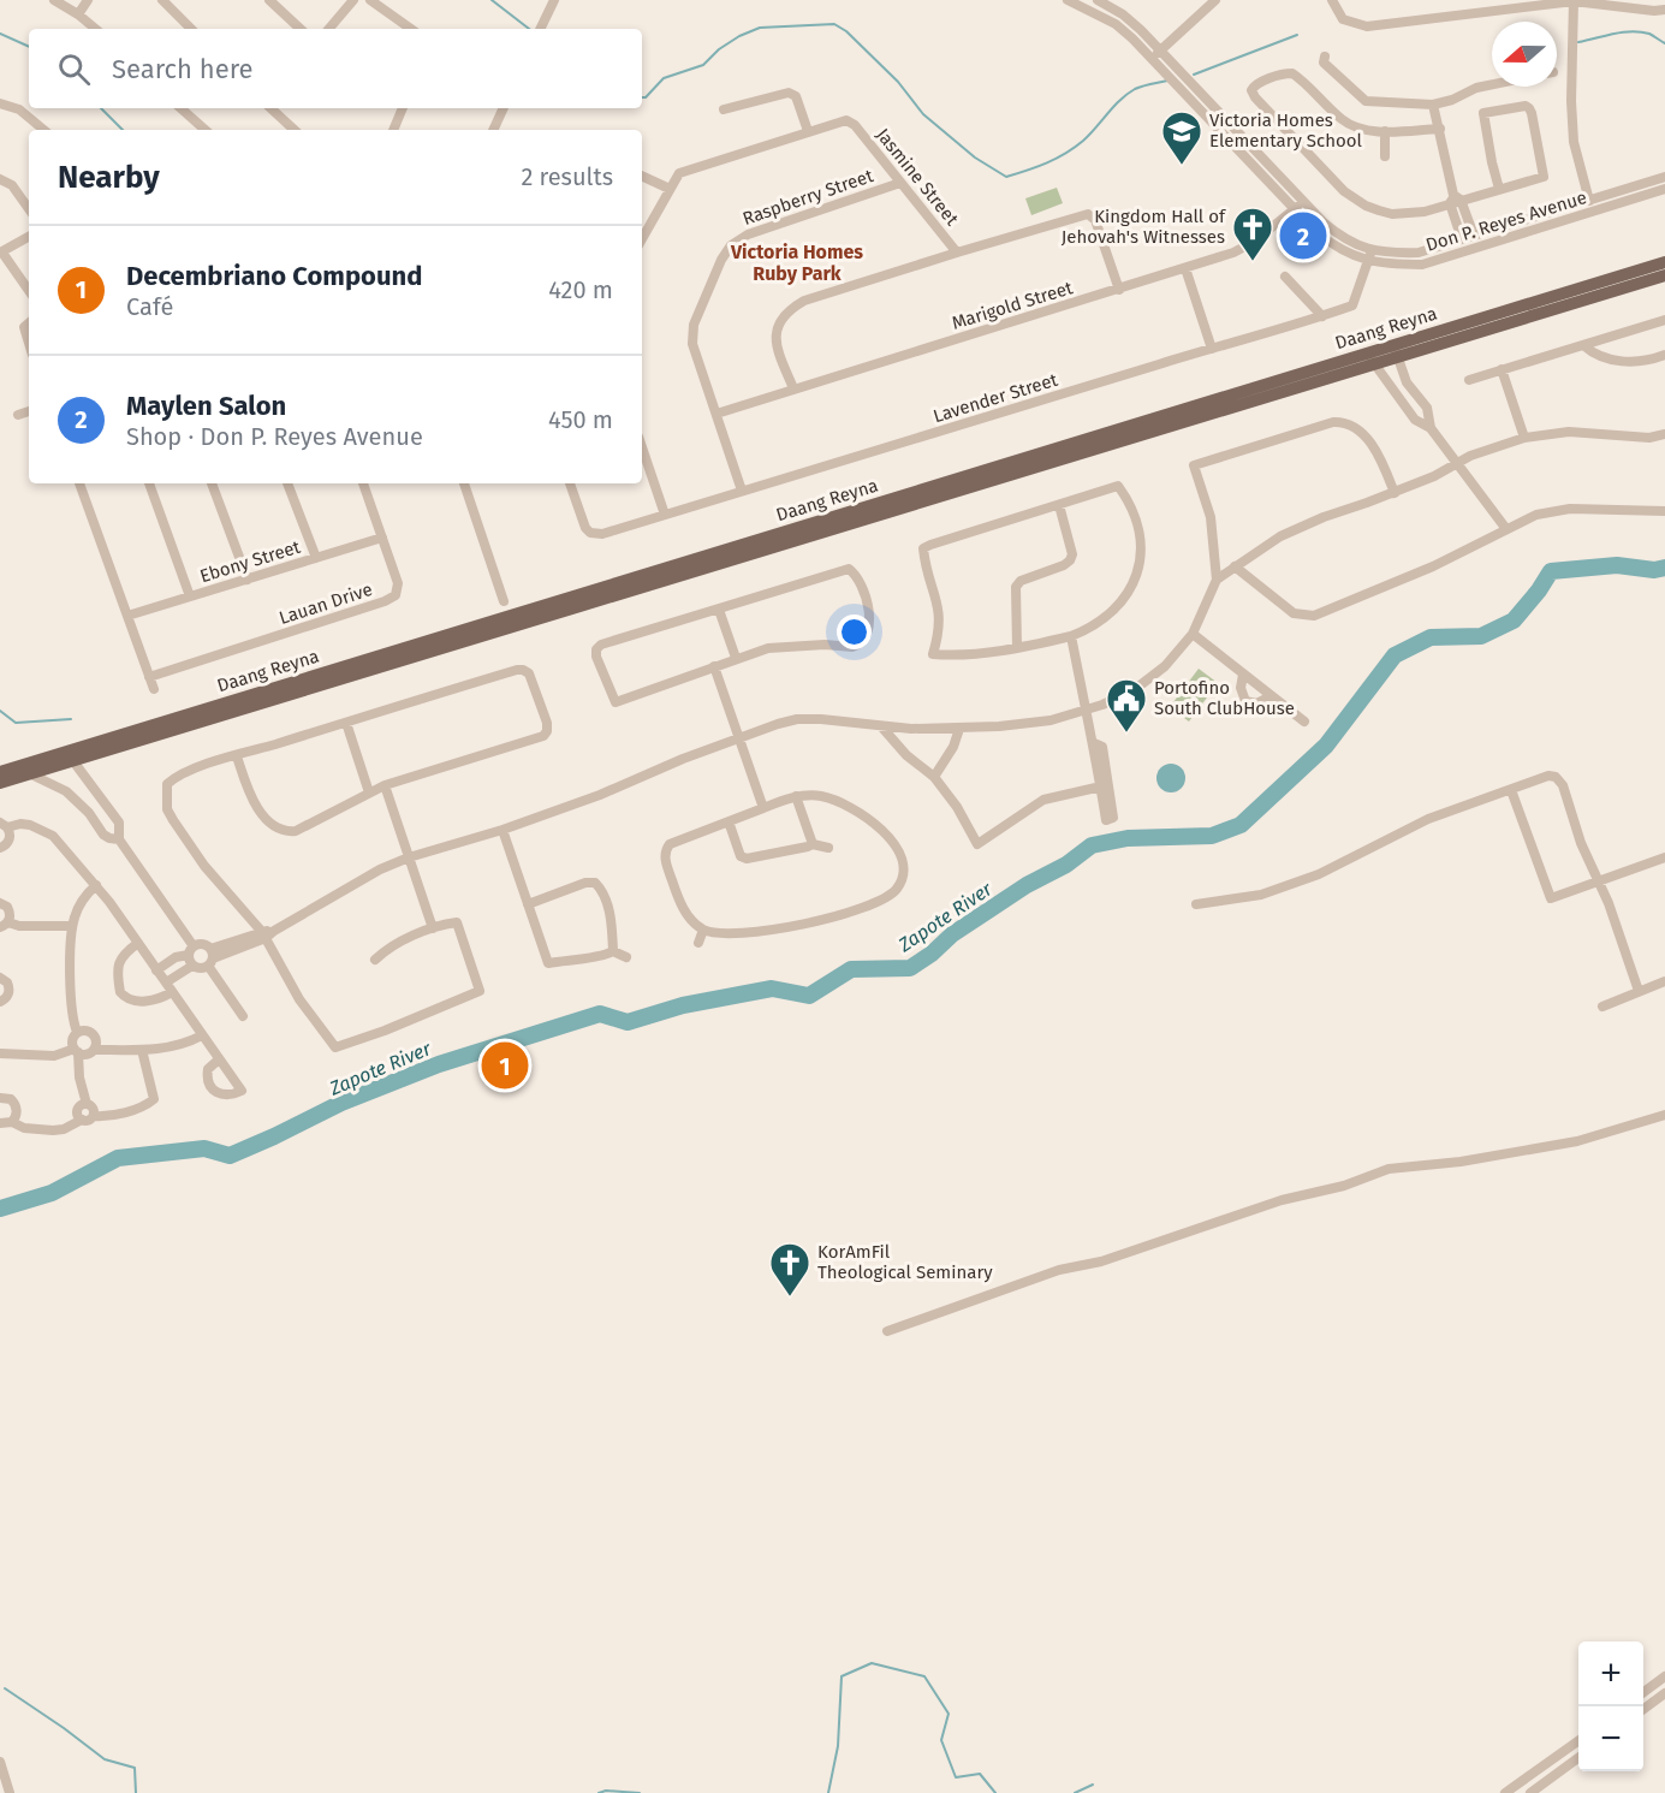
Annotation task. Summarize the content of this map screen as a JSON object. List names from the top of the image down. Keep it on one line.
{"streets":{"main road":["Daang Reyna"],"street":["Jasmine Street","Raspberry Street","Don P. Reyes Avenue","Marigold Street","Lavender Street","Ebony Street","Lauan Drive"]},"crossings":[["Jasmine Street","Raspberry Street"],["Jasmine Street","Marigold Street"],["Raspberry Street","Marigold Street"],["Raspberry Street","Lavender Street"],["Don P. Reyes Avenue","Marigold Street"],["Don P. Reyes Avenue","Lavender Street"],["Ebony Street","Lauan Drive"]],"districts":["Victoria Homes Ruby Park"],"water":["Zapote River"],"places":{"school or university":["Victoria Homes Elementary School"],"church":["Kingdom Hall of Jehovah's Witnesses","KorAmFil Theological Seminary"],"public building":["Portofino South ClubHouse"]},"north":"left","page":{"search":"Search here","heading":["Nearby","2 results"],"pins":["2","1"],"list":[{"mark":"1","name":"Decembriano Compound","note":"Café","value":"420 m"},{"mark":"2","name":"Maylen Salon","note":"Shop · Don P. Reyes Avenue","value":"450 m"}],"map_buttons":["+","−"]}}
